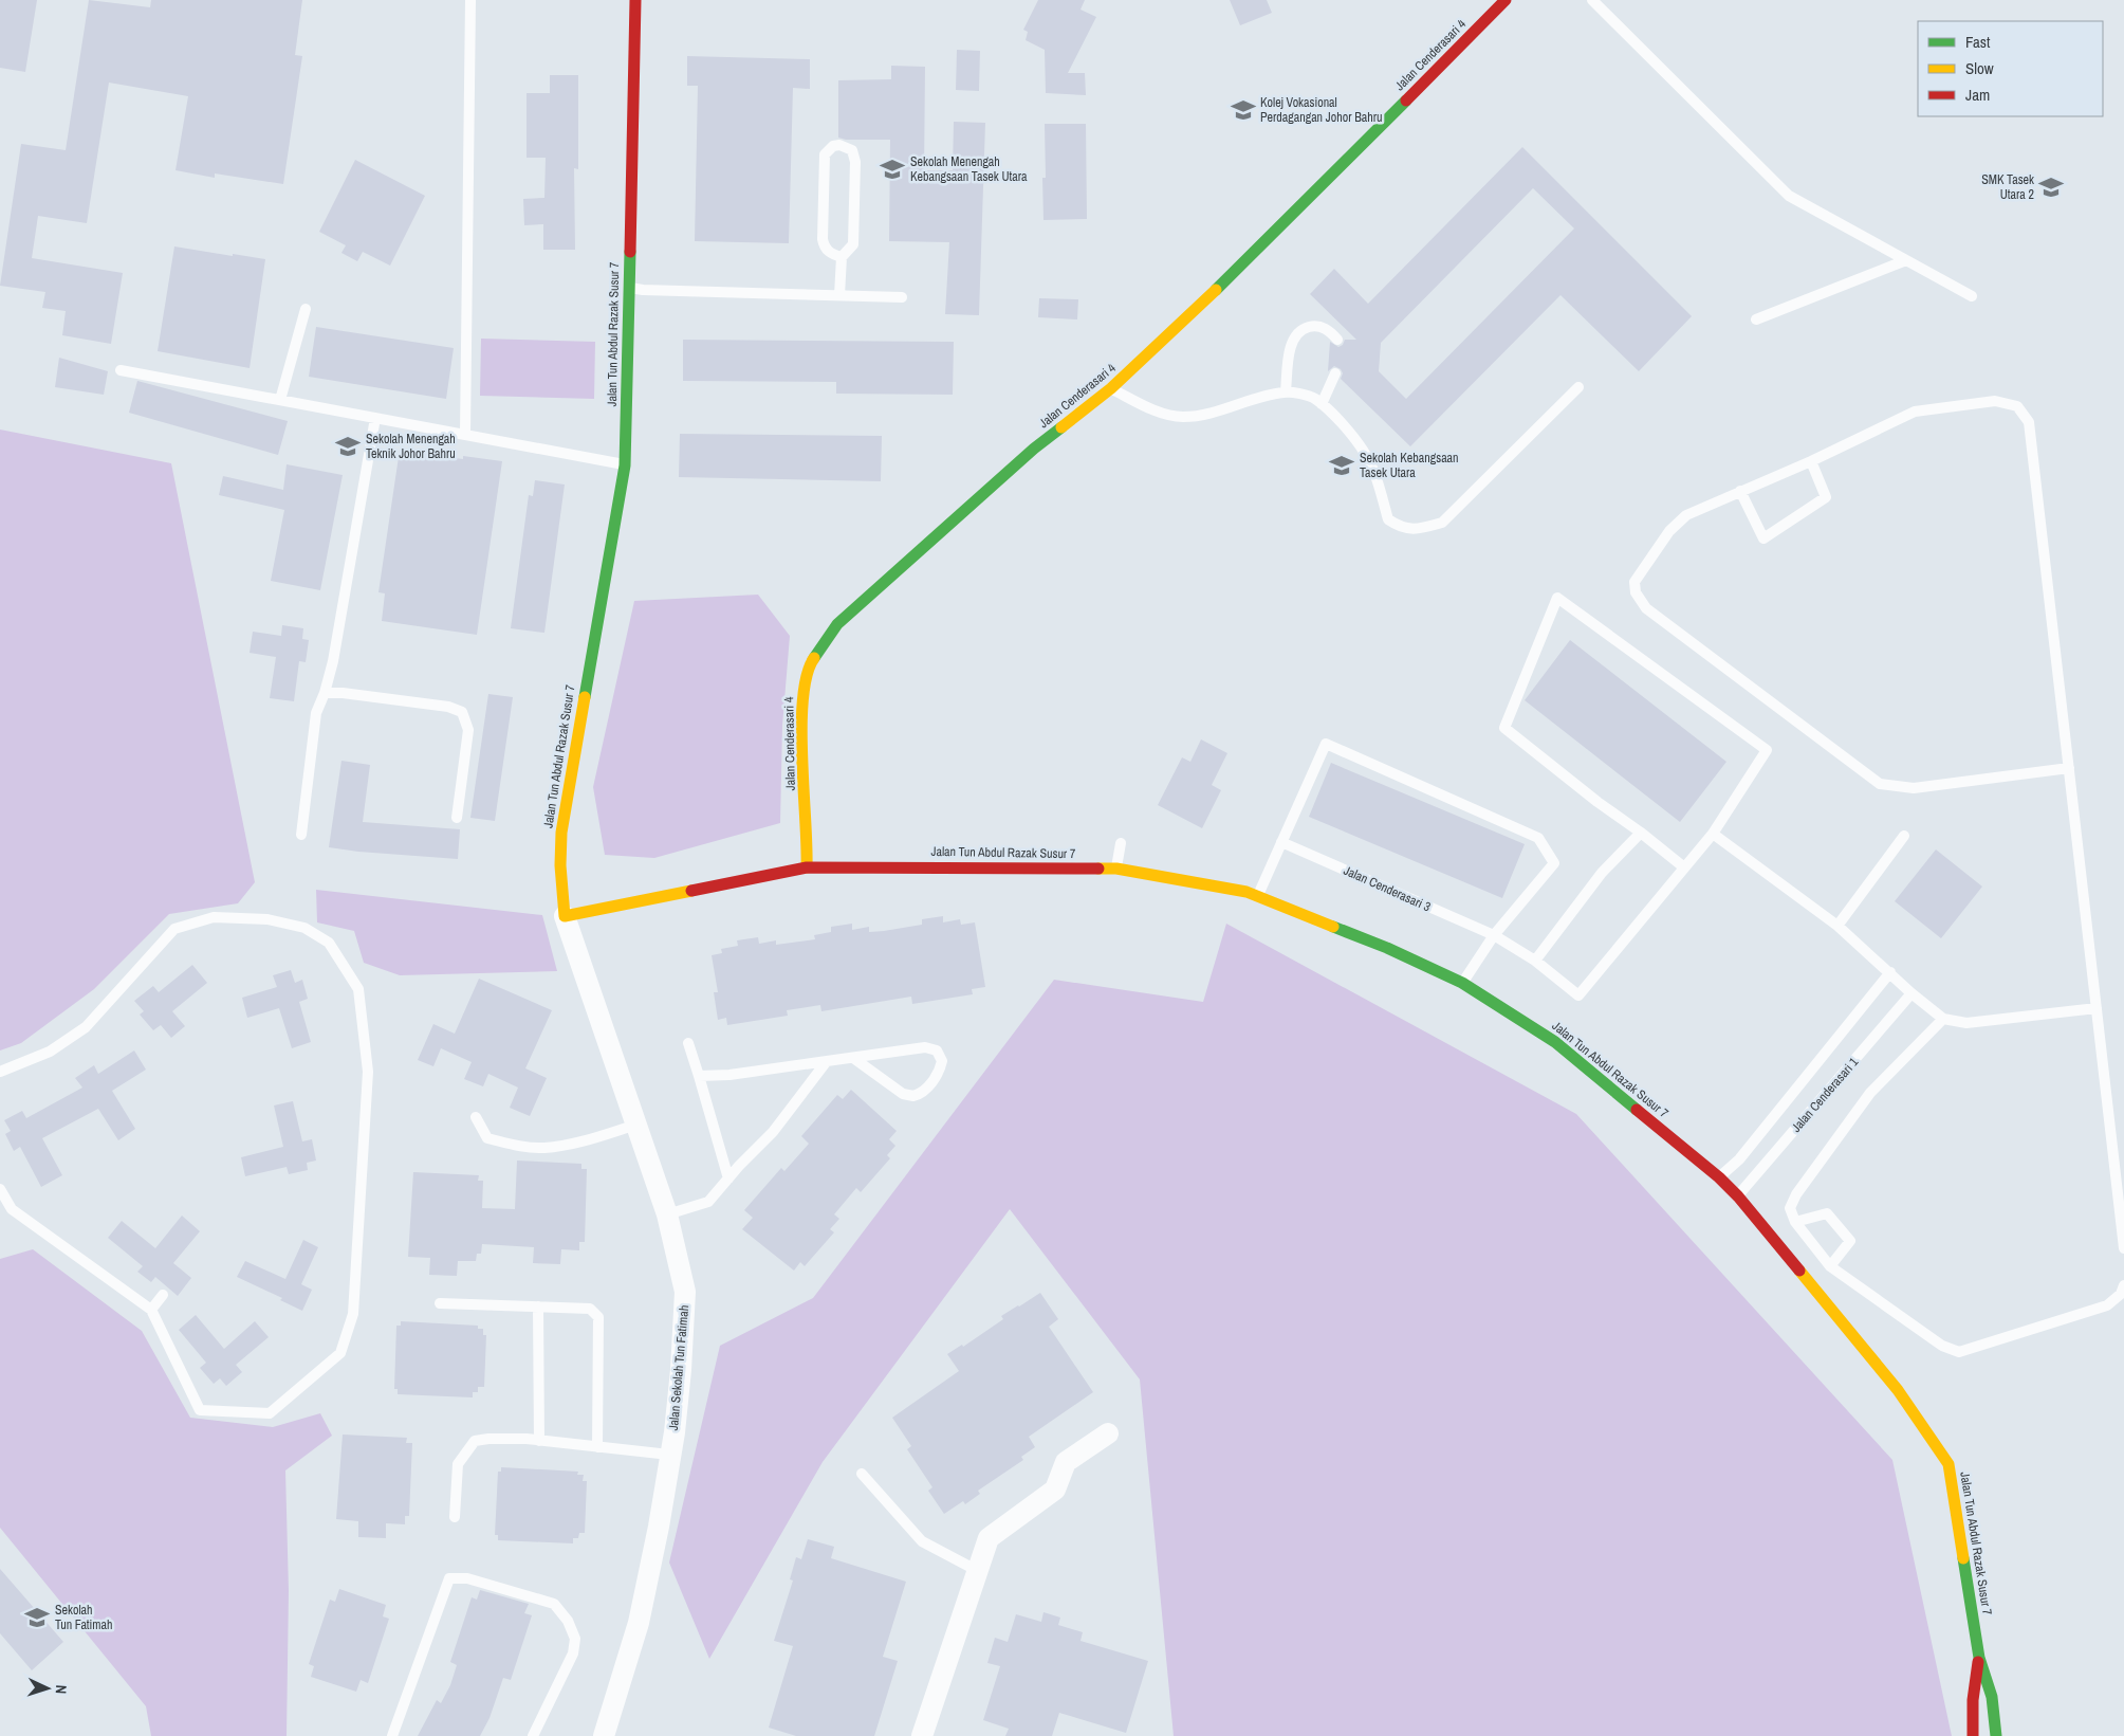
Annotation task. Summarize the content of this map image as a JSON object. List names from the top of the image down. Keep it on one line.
{"streets":{"street":["Jalan Cenderasari 4","Jalan Tun Abdul Razak Susur 7","Jalan Sekolah Tun Fatimah"],"lane":["Jalan Cenderasari 3","Jalan Cenderasari 1"]},"crossings":[["Jalan Cenderasari 4","Jalan Tun Abdul Razak Susur 7"],["Jalan Tun Abdul Razak Susur 7","Jalan Cenderasari 1"],["Jalan Tun Abdul Razak Susur 7","Jalan Sekolah Tun Fatimah"]],"places":{"school or university":["Kolej Vokasional Perdagangan Johor Bahru","Sekolah Menengah Kebangsaan Tasek Utara","SMK Tasek Utara 2","Sekolah Menengah Teknik Johor Bahru","Sekolah Kebangsaan Tasek Utara","Sekolah Tun Fatimah"]},"legend":["Fast","Slow","Jam"],"north":"right"}
